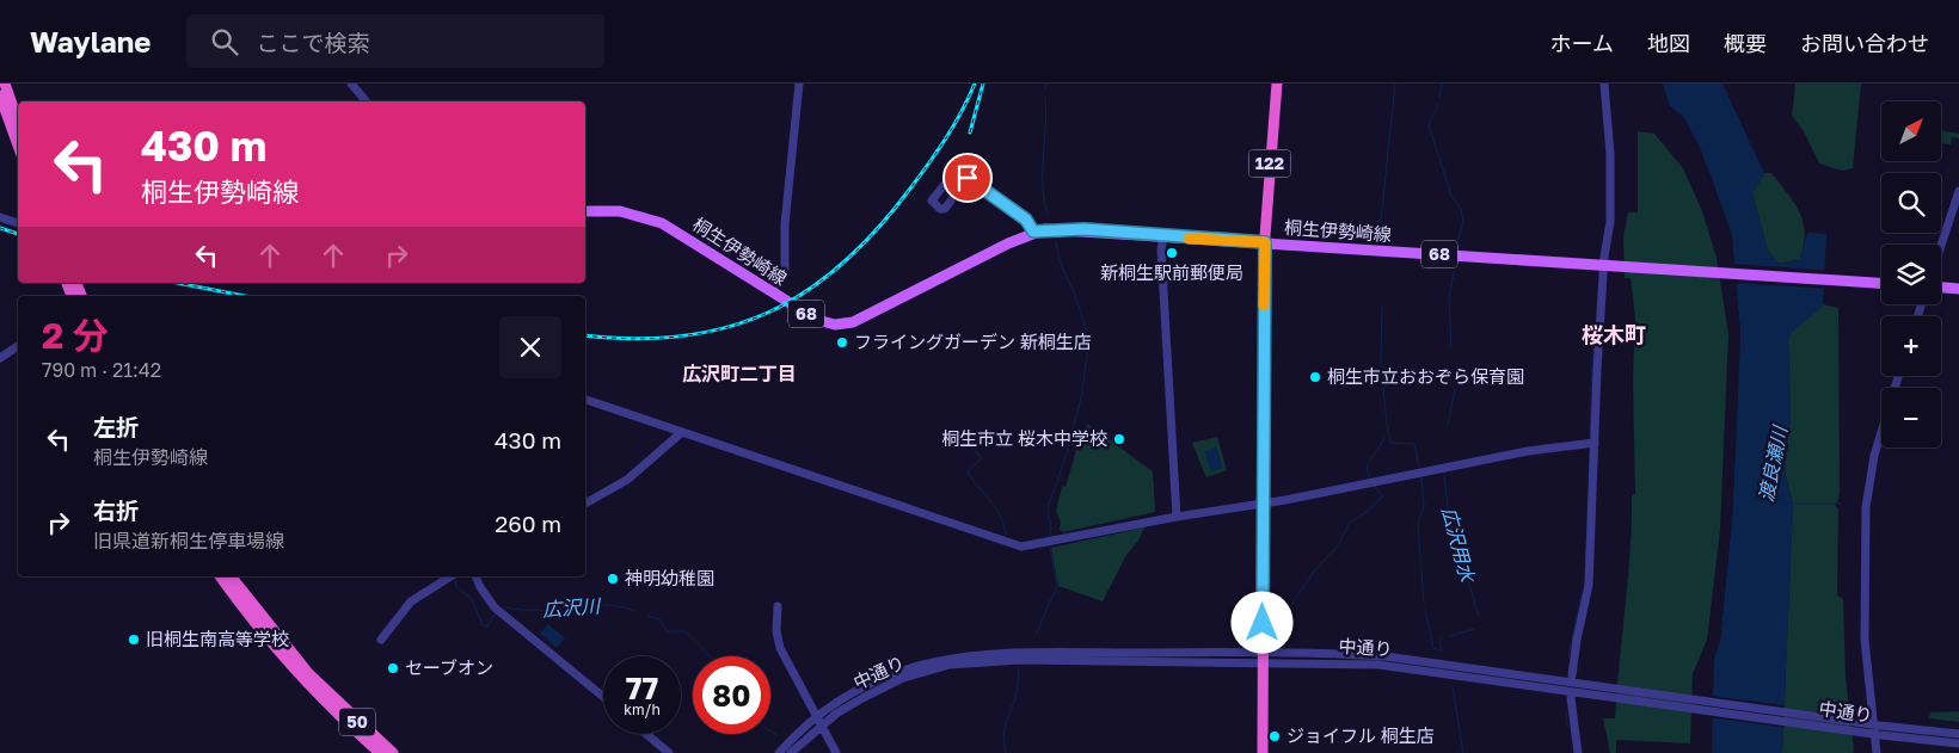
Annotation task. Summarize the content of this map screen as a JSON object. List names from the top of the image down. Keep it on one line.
{"streets":{"highway":["122","50"],"main road":["桐生伊勢崎線","68"],"street":["中通り"]},"crossings":[["122","桐生伊勢崎線"],["122","中通り"]],"districts":["桜木町","広沢町二丁目"],"water":["渡良瀬川","広沢用水","広沢川"],"places":["新桐生駅前郵便局","フライングガーデン 新桐生店","桐生市立おおぞら保育園","桐生市立 桜木中学校","神明幼稚園","旧桐生南高等学校","セーブオン","ジョイフル 桐生店"],"north":"top right","page":{"header":"Waylane","search":"ここで検索","nav":["ホーム","地図","概要","お問い合わせ"],"map_buttons":["+","−"],"turn":["430 m","桐生伊勢崎線"],"heading":["2 分","790 m · 21:42"],"list":[{"name":"左折","note":"桐生伊勢崎線","value":"430 m"},{"name":"右折","note":"旧県道新桐生停車場線","value":"260 m"}],"speed":"77 km/h","limit":"80"}}
